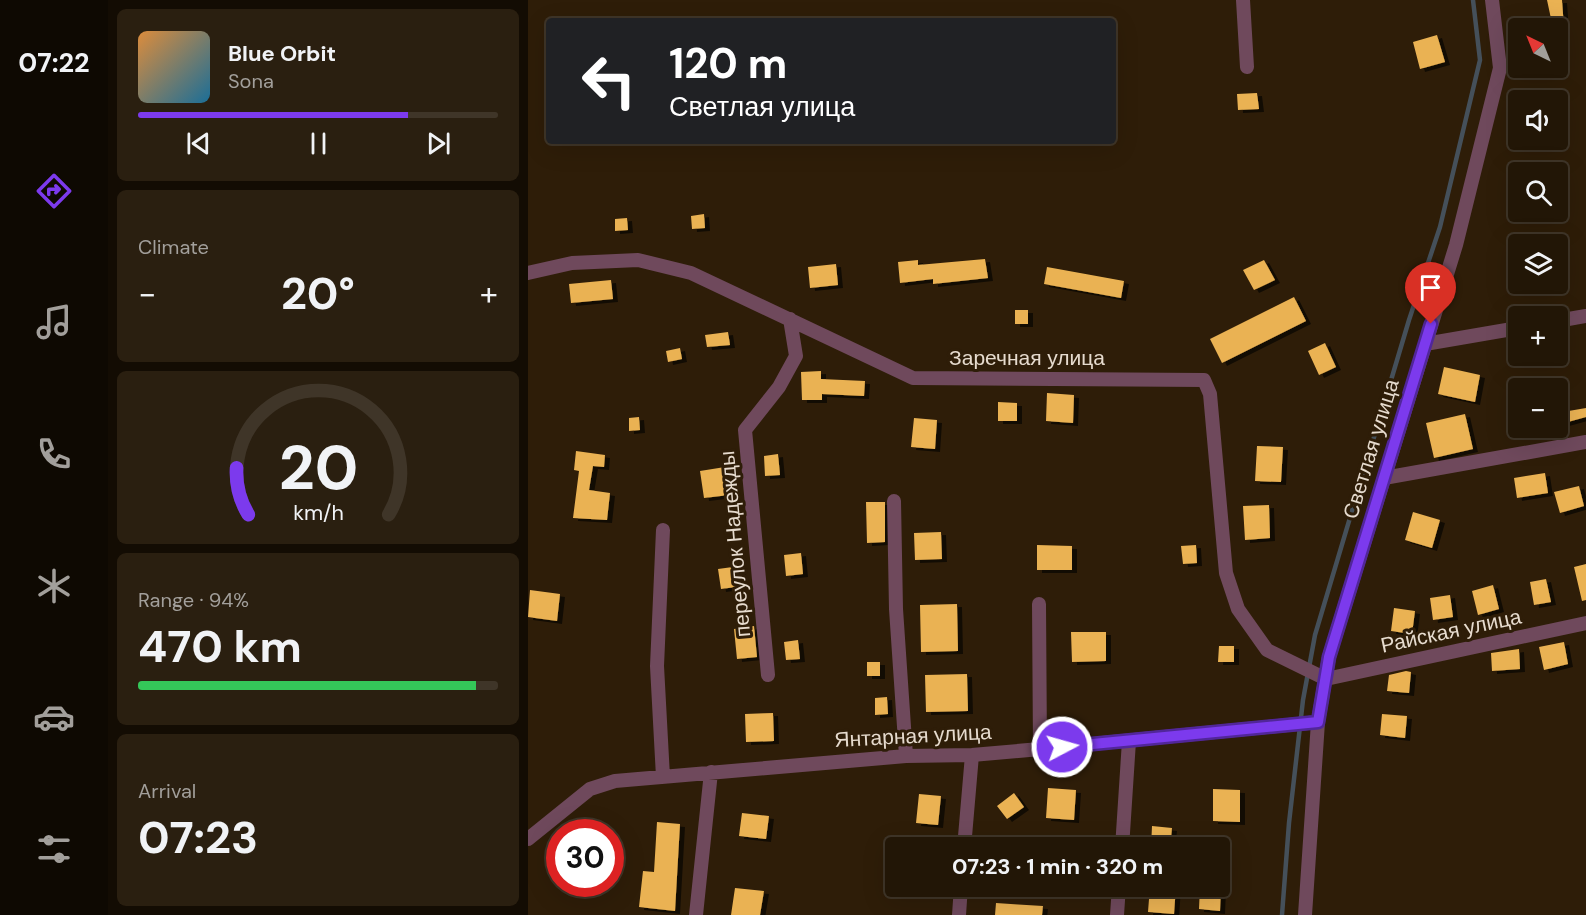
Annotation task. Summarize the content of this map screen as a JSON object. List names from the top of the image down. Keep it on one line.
{"streets":{"street":["Заречная улица","Светлая улица","переулок Надежды","Райская улица","Янтарная улица"]},"crossings":[["Заречная улица","Светлая улица"],["Заречная улица","переулок Надежды"],["Заречная улица","Райская улица"],["Светлая улица","Райская улица"],["Светлая улица","Янтарная улица"]],"north":"top left","page":{"tabs":"07:22","map_buttons":["+","−"],"turn":["120 m","Светлая улица"],"song":["Blue Orbit","Sona"],"tile":["Climate",["Range · 94%","470 km"],["Arrival","07:23"]],"heat":["−","20°","+"],"limit":"30","trip":"07:23 · 1 min · 320 m","gauge":["20","km/h"]}}
